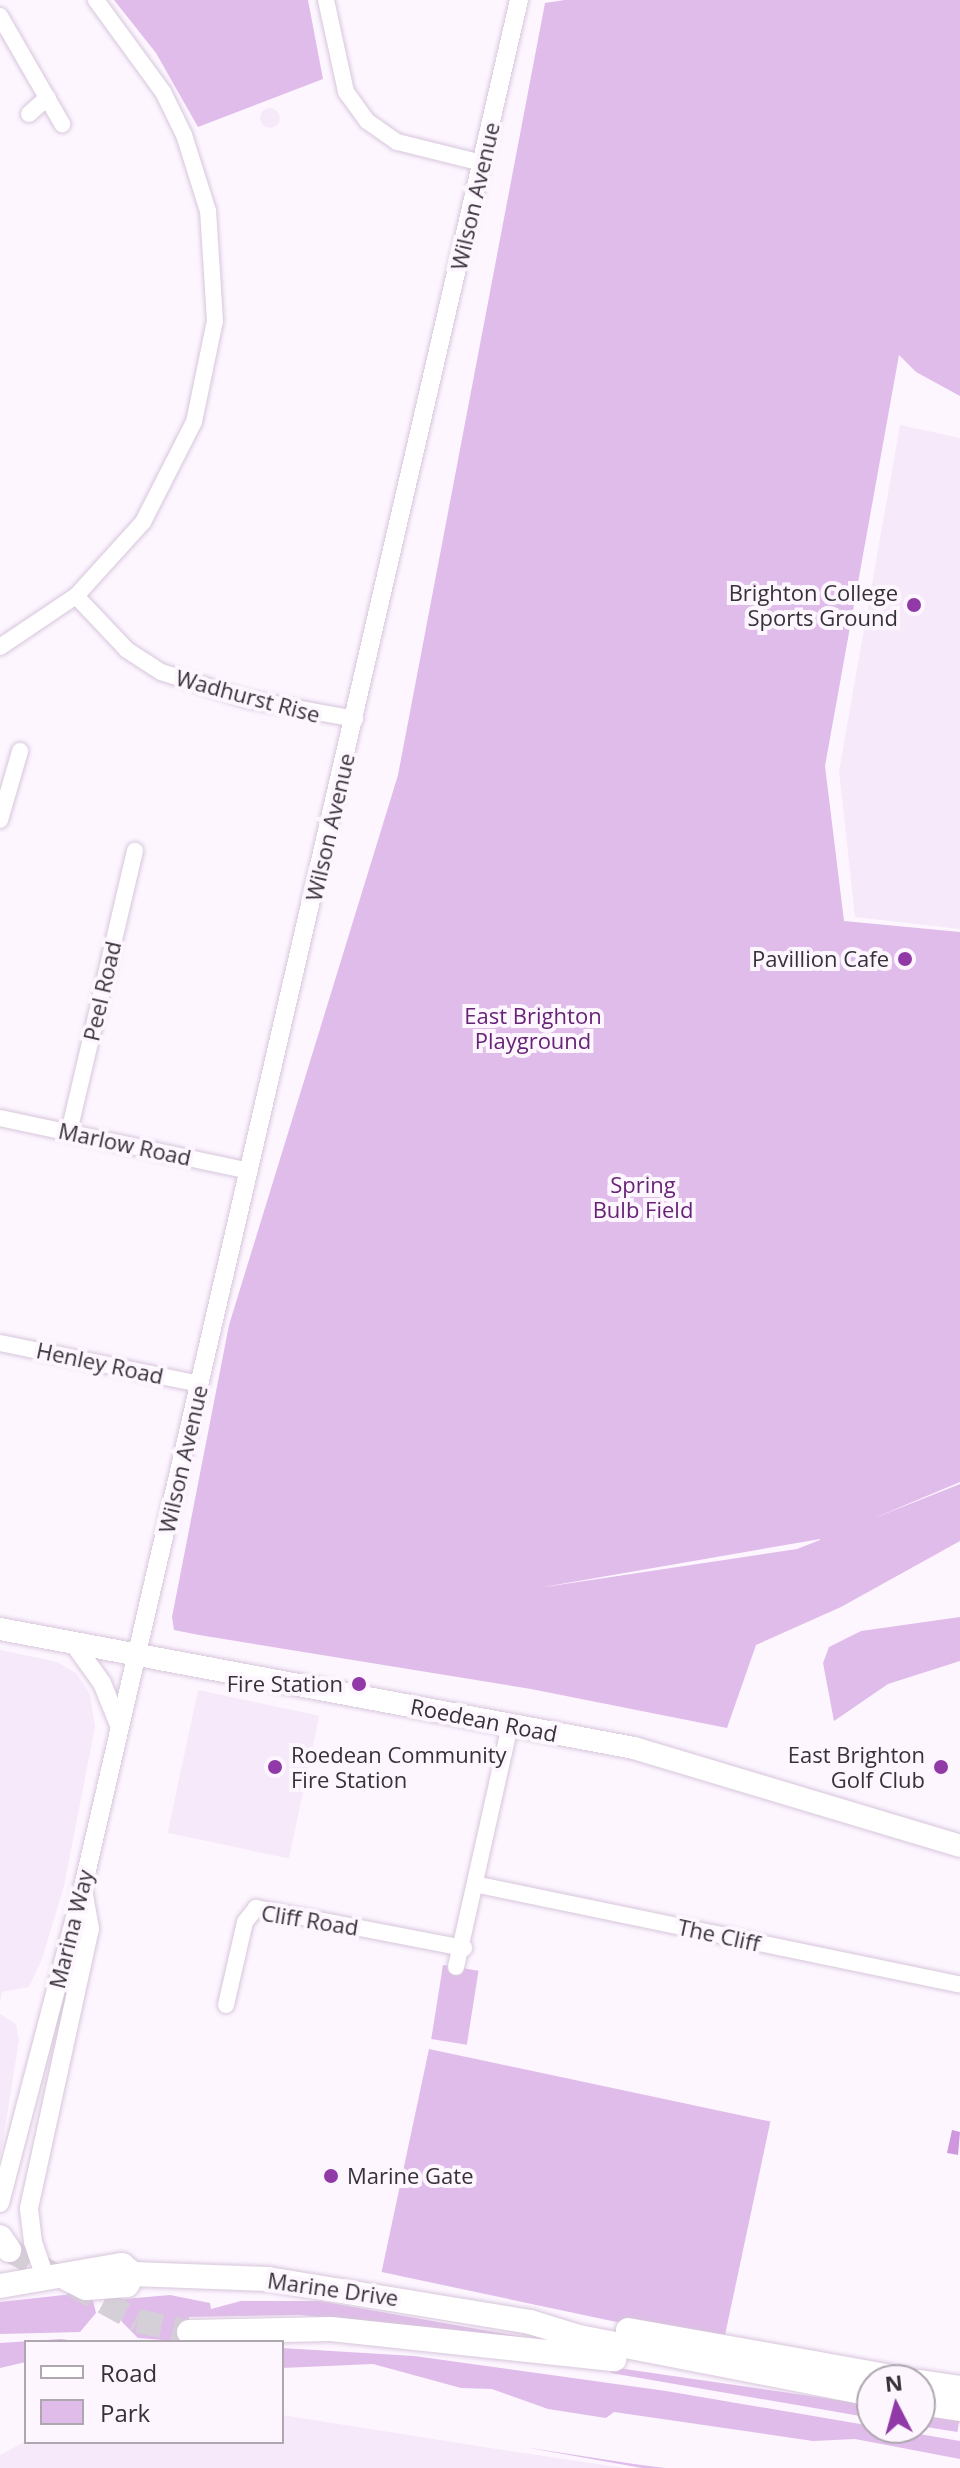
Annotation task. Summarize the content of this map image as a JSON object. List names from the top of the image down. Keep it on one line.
{"streets":{"main road":["Roedean Road","Marine Drive"],"street":["Wilson Avenue","Wadhurst Rise","Peel Road","Marlow Road","Henley Road","Cliff Road","Marina Way","The Cliff"]},"crossings":[["Wilson Avenue","Wadhurst Rise"],["Wilson Avenue","Marlow Road"],["Wilson Avenue","Henley Road"],["Wilson Avenue","Roedean Road"],["Wilson Avenue","Marina Way"],["Peel Road","Marlow Road"],["Roedean Road","Marina Way"]],"parks":["East Brighton Playground","Spring Bulb Field"],"places":["Brighton College Sports Ground","Pavillion Cafe","Fire Station","Roedean Community Fire Station","East Brighton Golf Club","Marine Gate"],"legend":["Road","Park"],"north":"top"}
